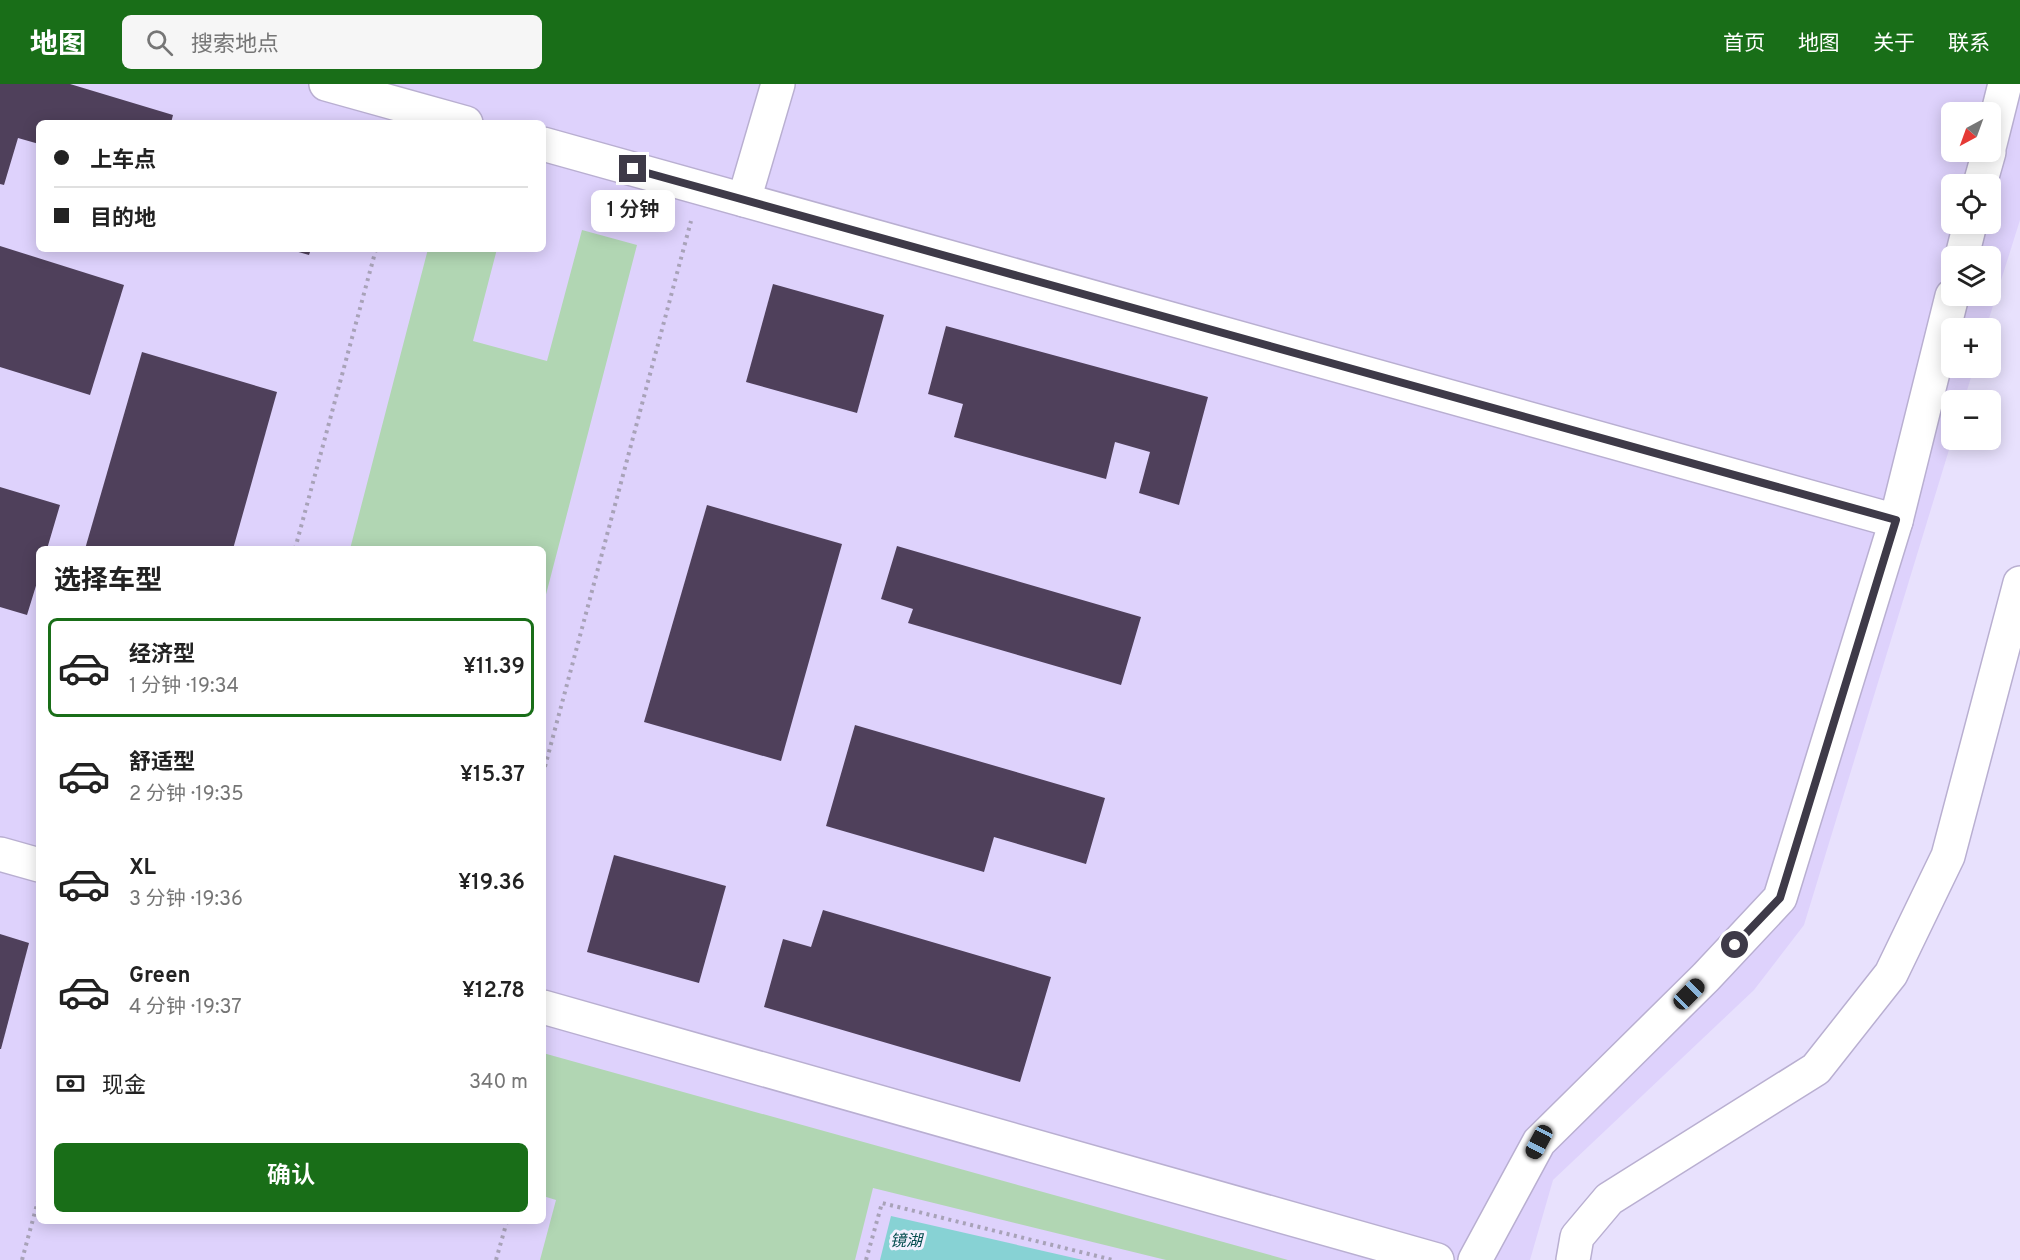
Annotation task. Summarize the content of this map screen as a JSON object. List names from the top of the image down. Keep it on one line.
{"water":["镜湖"],"north":"bottom left","page":{"header":"地图","search":"搜索地点","nav":["首页","地图","关于","联系"],"map_buttons":["+","−"],"banner":["上车点","目的地"],"bubble":"1 分钟","heading":"选择车型","list":[{"name":"经济型","note":"1 分钟 · 19:34","value":"¥11.39"},{"name":"舒适型","note":"2 分钟 · 19:35","value":"¥15.37"},{"name":"XL","note":"3 分钟 · 19:36","value":"¥19.36"},{"name":"Green","note":"4 分钟 · 19:37","value":"¥12.78"}],"pay":["现金","340 m"],"buttons":"确认"}}
